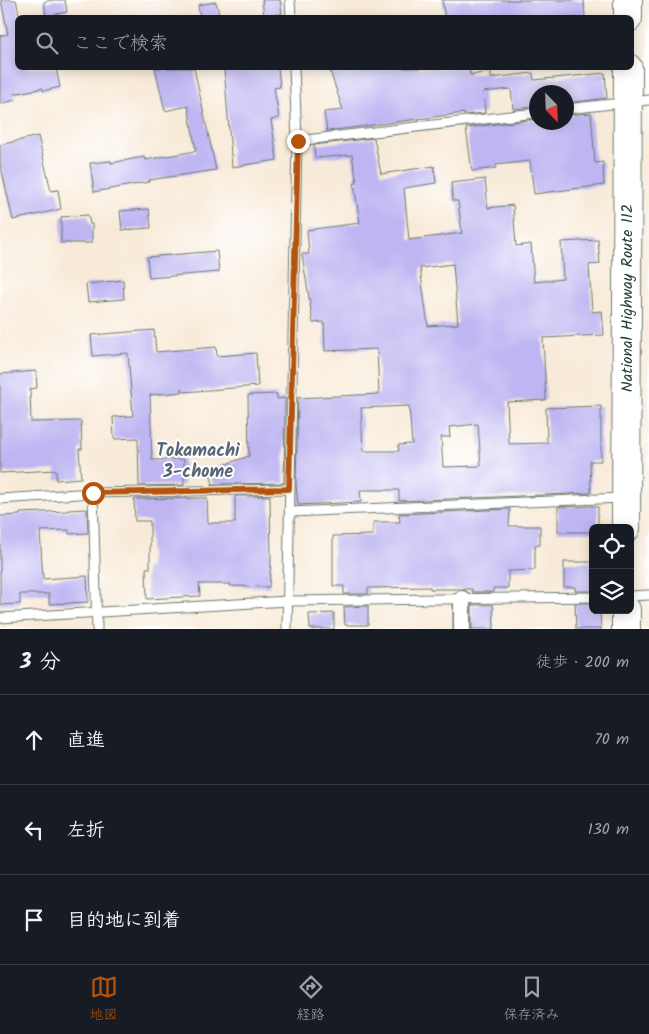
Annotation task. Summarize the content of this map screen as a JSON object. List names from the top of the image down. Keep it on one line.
{"streets":{"highway":["National Highway Route 112"]},"districts":["Tokamachi 3-chome"],"north":"bottom right","page":{"search":"ここで検索","heading":["3 分","徒歩 · 200 m"],"list":[["直進","70 m"],["左折","130 m"],"目的地に到着"],"nav":["地図","経路","保存済み"]}}
